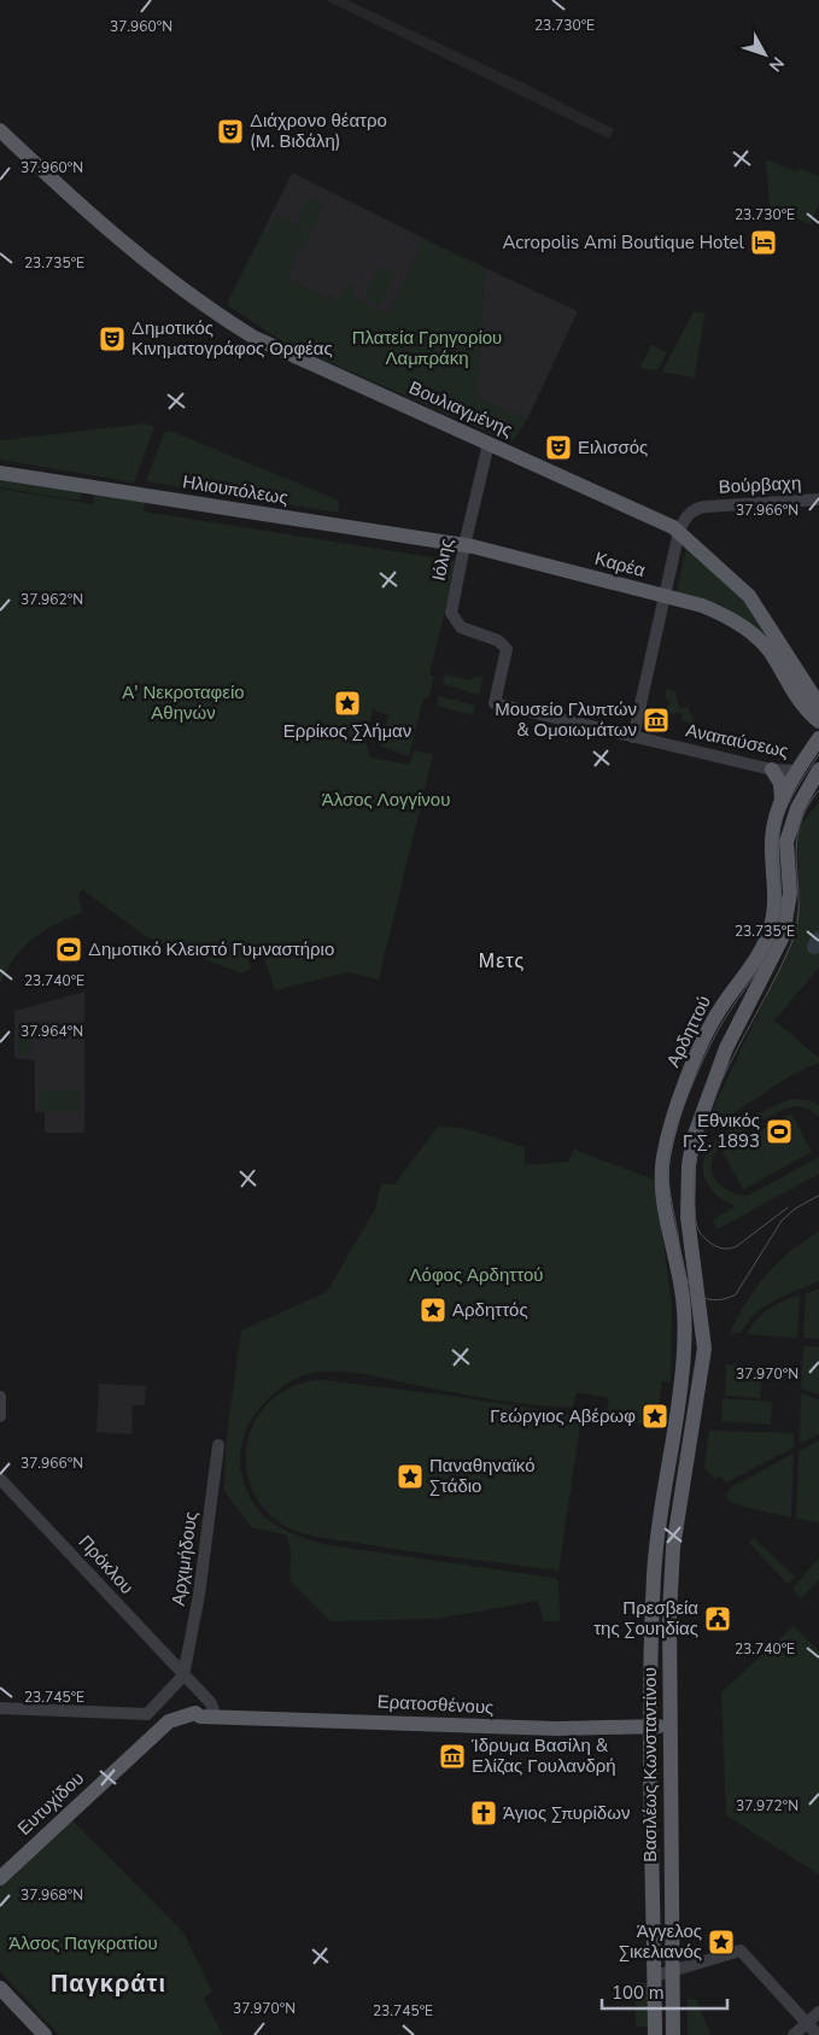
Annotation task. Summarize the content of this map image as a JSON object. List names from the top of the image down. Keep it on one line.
{"streets":{"main road":["Βουλιαγμένης","Ηλιουπόλεως","Καρέα","Αρδηττού","Ερατοσθένους","Βασιλέως Κωνσταντίνου","Ευτυχίδου"],"street":["Βούρβαχη","Ιόλης","Αναπαύσεως","Αρχιμήδους","Πρόκλου"]},"crossings":[["Βουλιαγμένης","Βούρβαχη"],["Βουλιαγμένης","Ιόλης"],["Ηλιουπόλεως","Ιόλης"],["Ηλιουπόλεως","Καρέα"],["Ιόλης","Καρέα"],["Ιόλης","Αναπαύσεως"],["Αναπαύσεως","Αρδηττού"],["Αρδηττού","Βασιλέως Κωνσταντίνου"],["Αρχιμήδους","Πρόκλου"],["Πρόκλου","Ερατοσθένους"],["Ερατοσθένους","Βασιλέως Κωνσταντίνου"],["Ερατοσθένους","Ευτυχίδου"]],"districts":["Μετς","Παγκράτι"],"parks":["Πλατεία Γρηγορίου Λαμπράκη","Α' Νεκροταφείο Αθηνών","Άλσος Λογγίνου","Λόφος Αρδηττού","Άλσος Παγκρατίου"],"places":{"theatre":["Διάχρονο θέατρο (Μ. Βιδάλη)","Δημοτικός Κινηματογράφος Ορφέας","Ειλισσός"],"hotel":["Acropolis Ami Boutique Hotel"],"place":["Ερρίκος Σλήμαν","Αρδηττός","Γεώργιος Αβέρωφ","Παναθηναϊκό Στάδιο","Άγγελος Σικελιανός"],"museum":["Μουσείο Γλυπτών & Ομοιωμάτων","Ίδρυμα Βασίλη & Ελίζας Γουλανδρή"],"sports":["Δημοτικό Κλειστό Γυμναστήριο","Εθνικός Γ.Σ. 1893"],"public building":["Πρεσβεία της Σουηδίας"],"church":["Άγιος Σπυρίδων"]},"scale_bar":"100 m","north":"bottom right","coordinates":["23.730°E","37.960°N","23.735°E","37.966°N","37.962°N","23.740°E","37.964°N","37.970°N","23.745°E","37.972°N","37.968°N"]}
